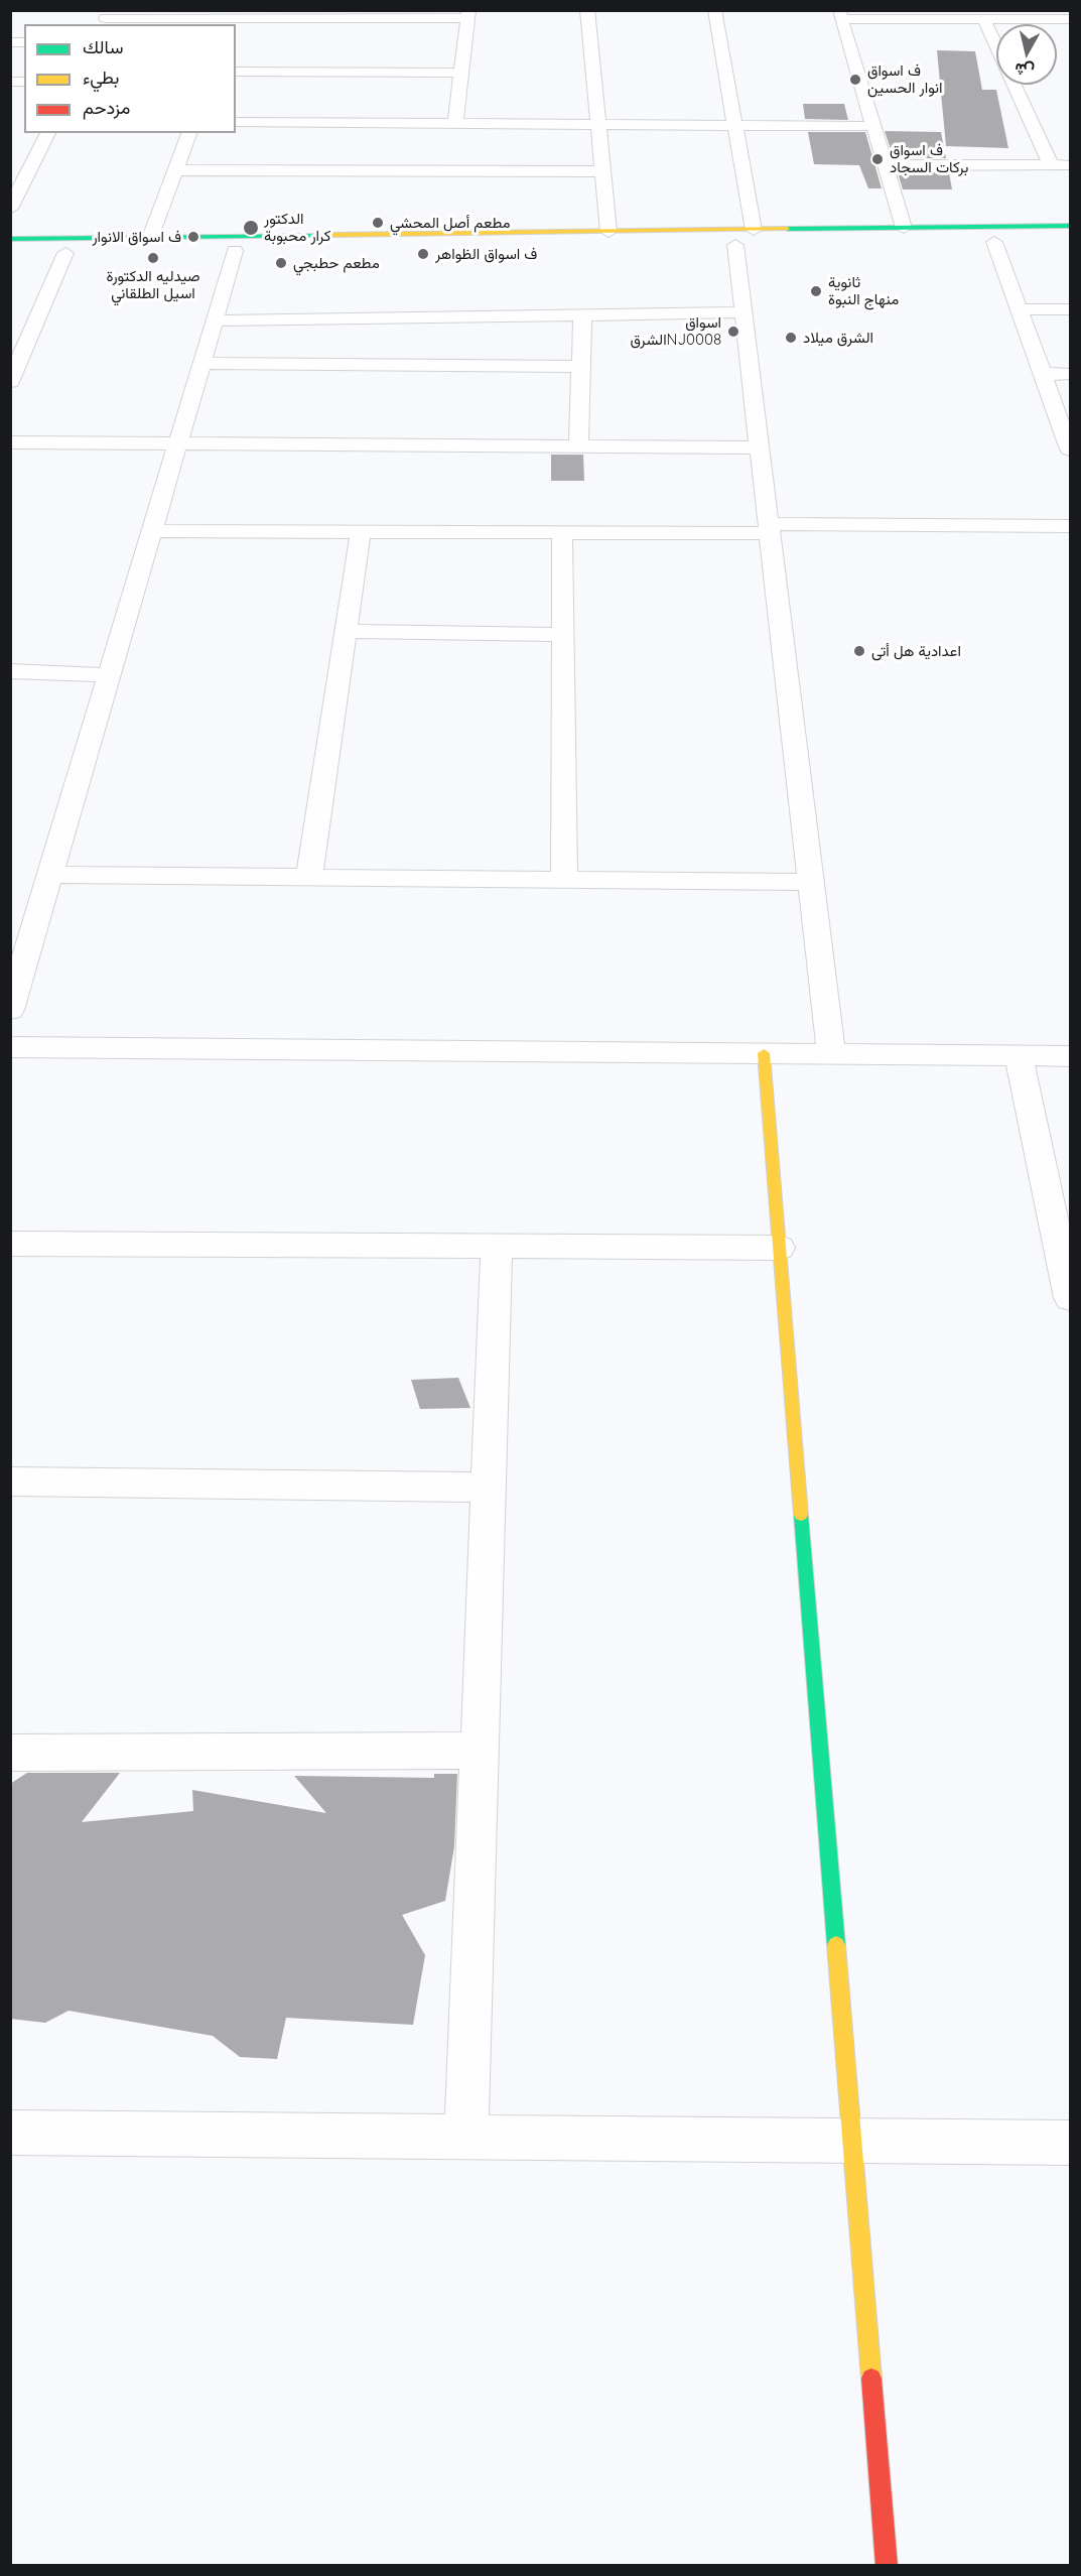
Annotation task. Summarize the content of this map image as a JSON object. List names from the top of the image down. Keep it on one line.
{"places":["ف اسواق انوار الحسين","ف اسواق بركات السجاد","مطعم أصل المحشي","الدكتور كرار محبوبة","ف اسواق الانوار","ف اسواق الظواهر","صيدليه الدكتورة اسيل الطلقاني","مطعم حطبجي","ثانوية منهاج النبوة","اسواق الشرقNJ0008","الشرق ميلاد","اعدادية هل أتى"],"legend":["سالك","بطيء","مزدحم"],"north":"bottom"}
